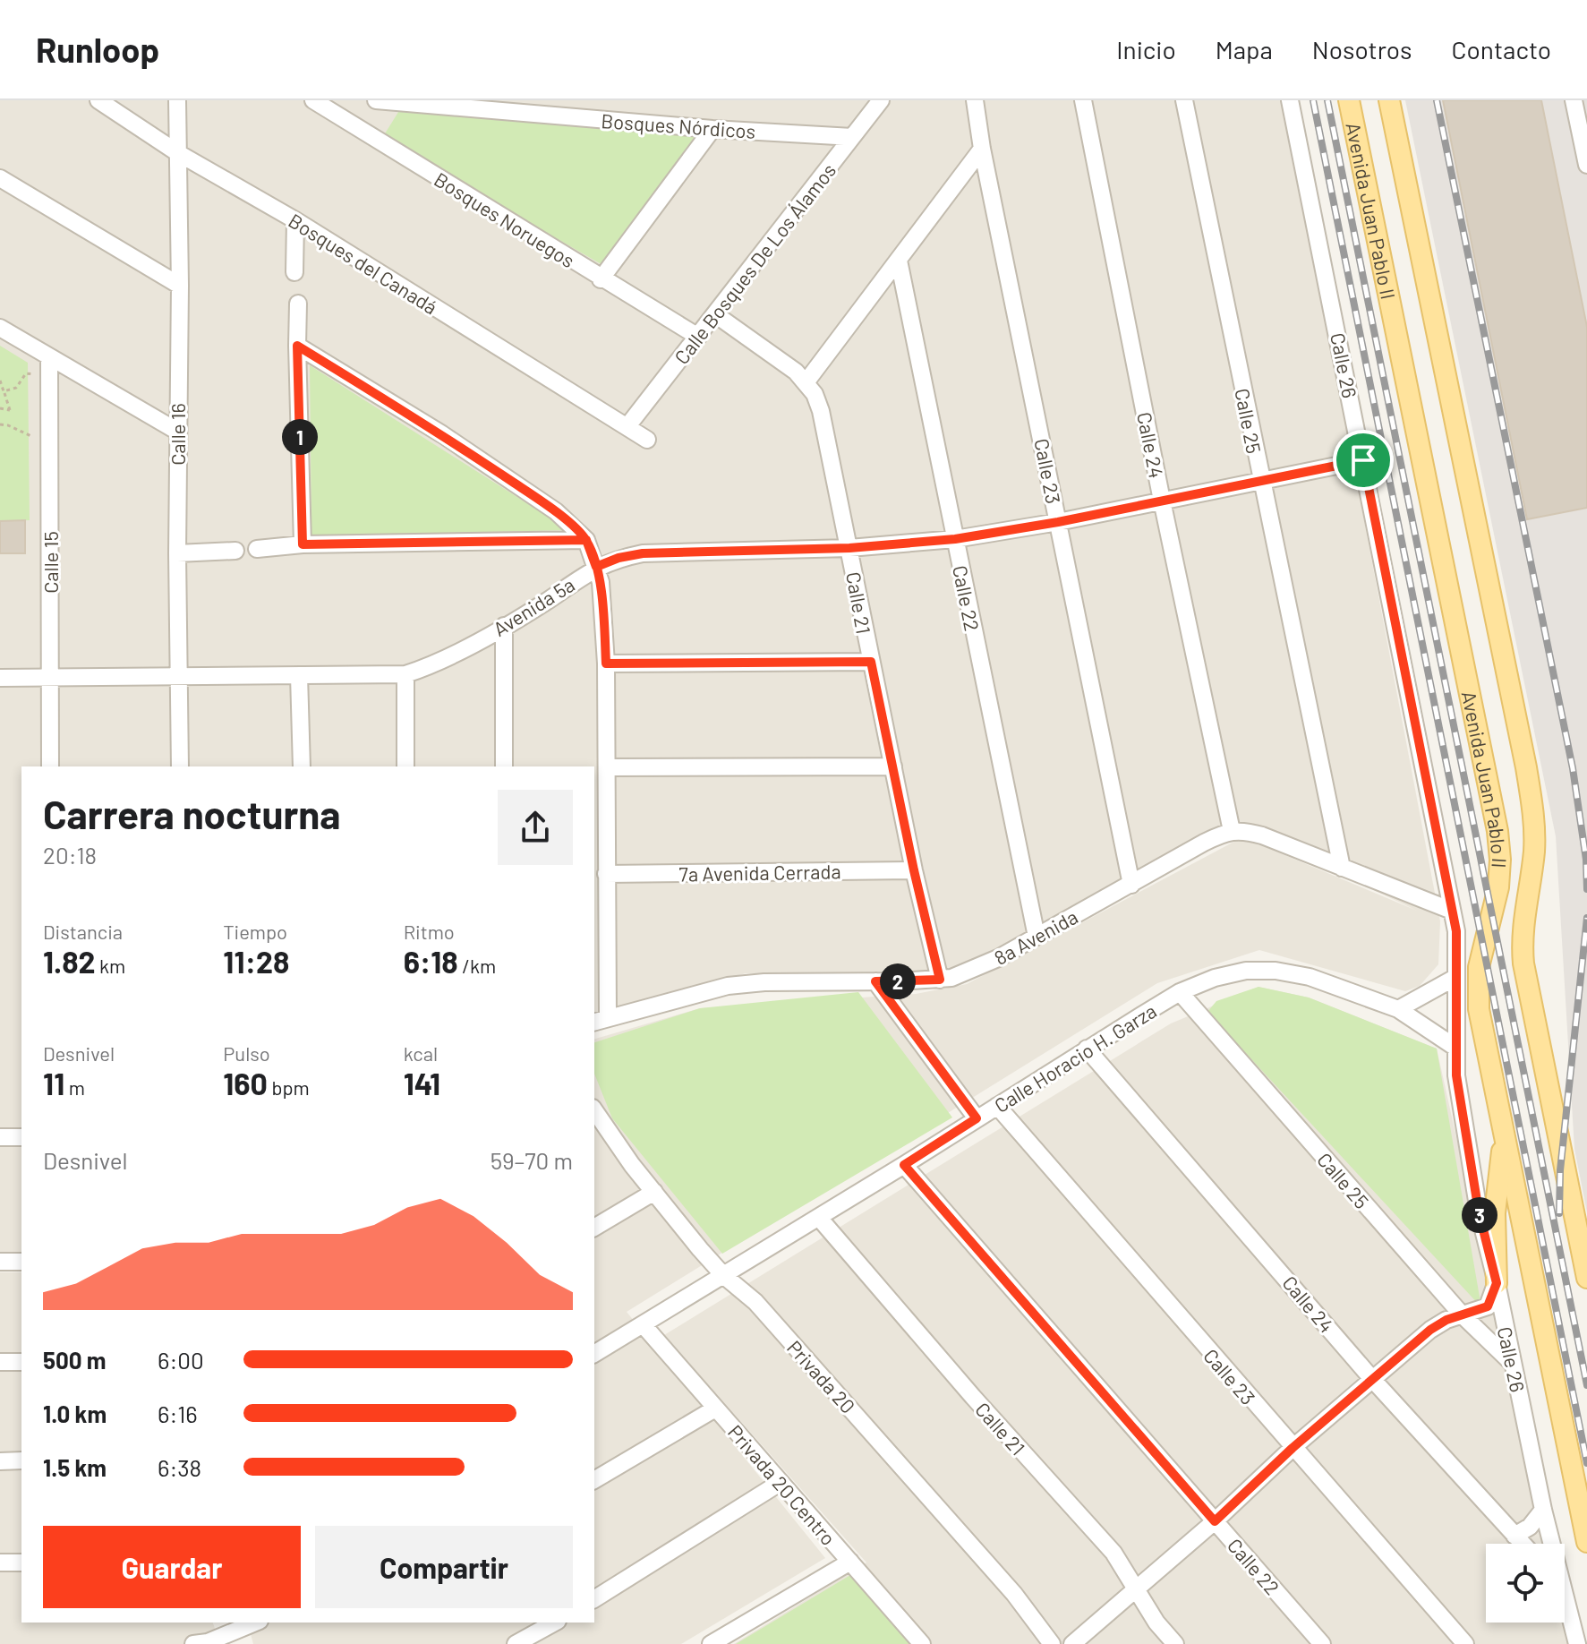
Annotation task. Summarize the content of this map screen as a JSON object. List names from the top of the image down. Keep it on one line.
{"streets":{"main road":["Avenida Juan Pablo II"],"street":["Bosques Nórdicos","Bosques Noruegos","Bosques del Canadá","Calle Bosques De Los Álamos","Calle 26","Calle 25","Calle 16","Calle 24","Calle 23","Calle 15","Calle 22","Calle 21","Avenida 5a","7a Avenida Cerrada","8a Avenida","Calle Horacio H. Garza","Privada 20","Privada 20 Centro"]},"crossings":[["Bosques Nórdicos","Calle Bosques De Los Álamos"],["Bosques Noruegos","Calle Bosques De Los Álamos"],["Bosques del Canadá","Calle Bosques De Los Álamos"],["Bosques del Canadá","Calle 16"],["Calle Bosques De Los Álamos","Calle 21"],["Calle 26","Calle 25"],["Calle 26","Avenida 5a"],["Calle 26","Calle Horacio H. Garza"],["Calle 25","Avenida 5a"],["Calle 25","Calle Horacio H. Garza"],["Calle 16","Avenida 5a"],["Calle 24","Avenida 5a"],["Calle 24","8a Avenida"],["Calle 24","Calle Horacio H. Garza"],["Calle 23","Avenida 5a"],["Calle 23","8a Avenida"],["Calle 23","Calle Horacio H. Garza"],["Calle 15","Avenida 5a"],["Calle 22","Avenida 5a"],["Calle 22","8a Avenida"],["Calle 22","Calle Horacio H. Garza"],["Calle 21","Avenida 5a"],["Calle 21","7a Avenida Cerrada"],["Calle 21","8a Avenida"],["Calle 21","Calle Horacio H. Garza"],["Calle Horacio H. Garza","Privada 20"],["Calle Horacio H. Garza","Privada 20 Centro"]],"page":{"header":"Runloop","nav":["Inicio","Mapa","Nosotros","Contacto"],"pins":["1","2","3"],"heading":["Carrera nocturna","20:18"],"stats":[["Distancia","1.82 km"],["Tiempo","11:28"],["Ritmo","6:18 /km"],["Desnivel","11 m"],["Pulso","160 bpm"],["kcal","141"]],"chart":["Desnivel","59–70 m"],"list":[{"name":"500 m","note":"6:00"},{"name":"1.0 km","note":"6:16"},{"name":"1.5 km","note":"6:38"}],"buttons":["Guardar","Compartir"]}}
